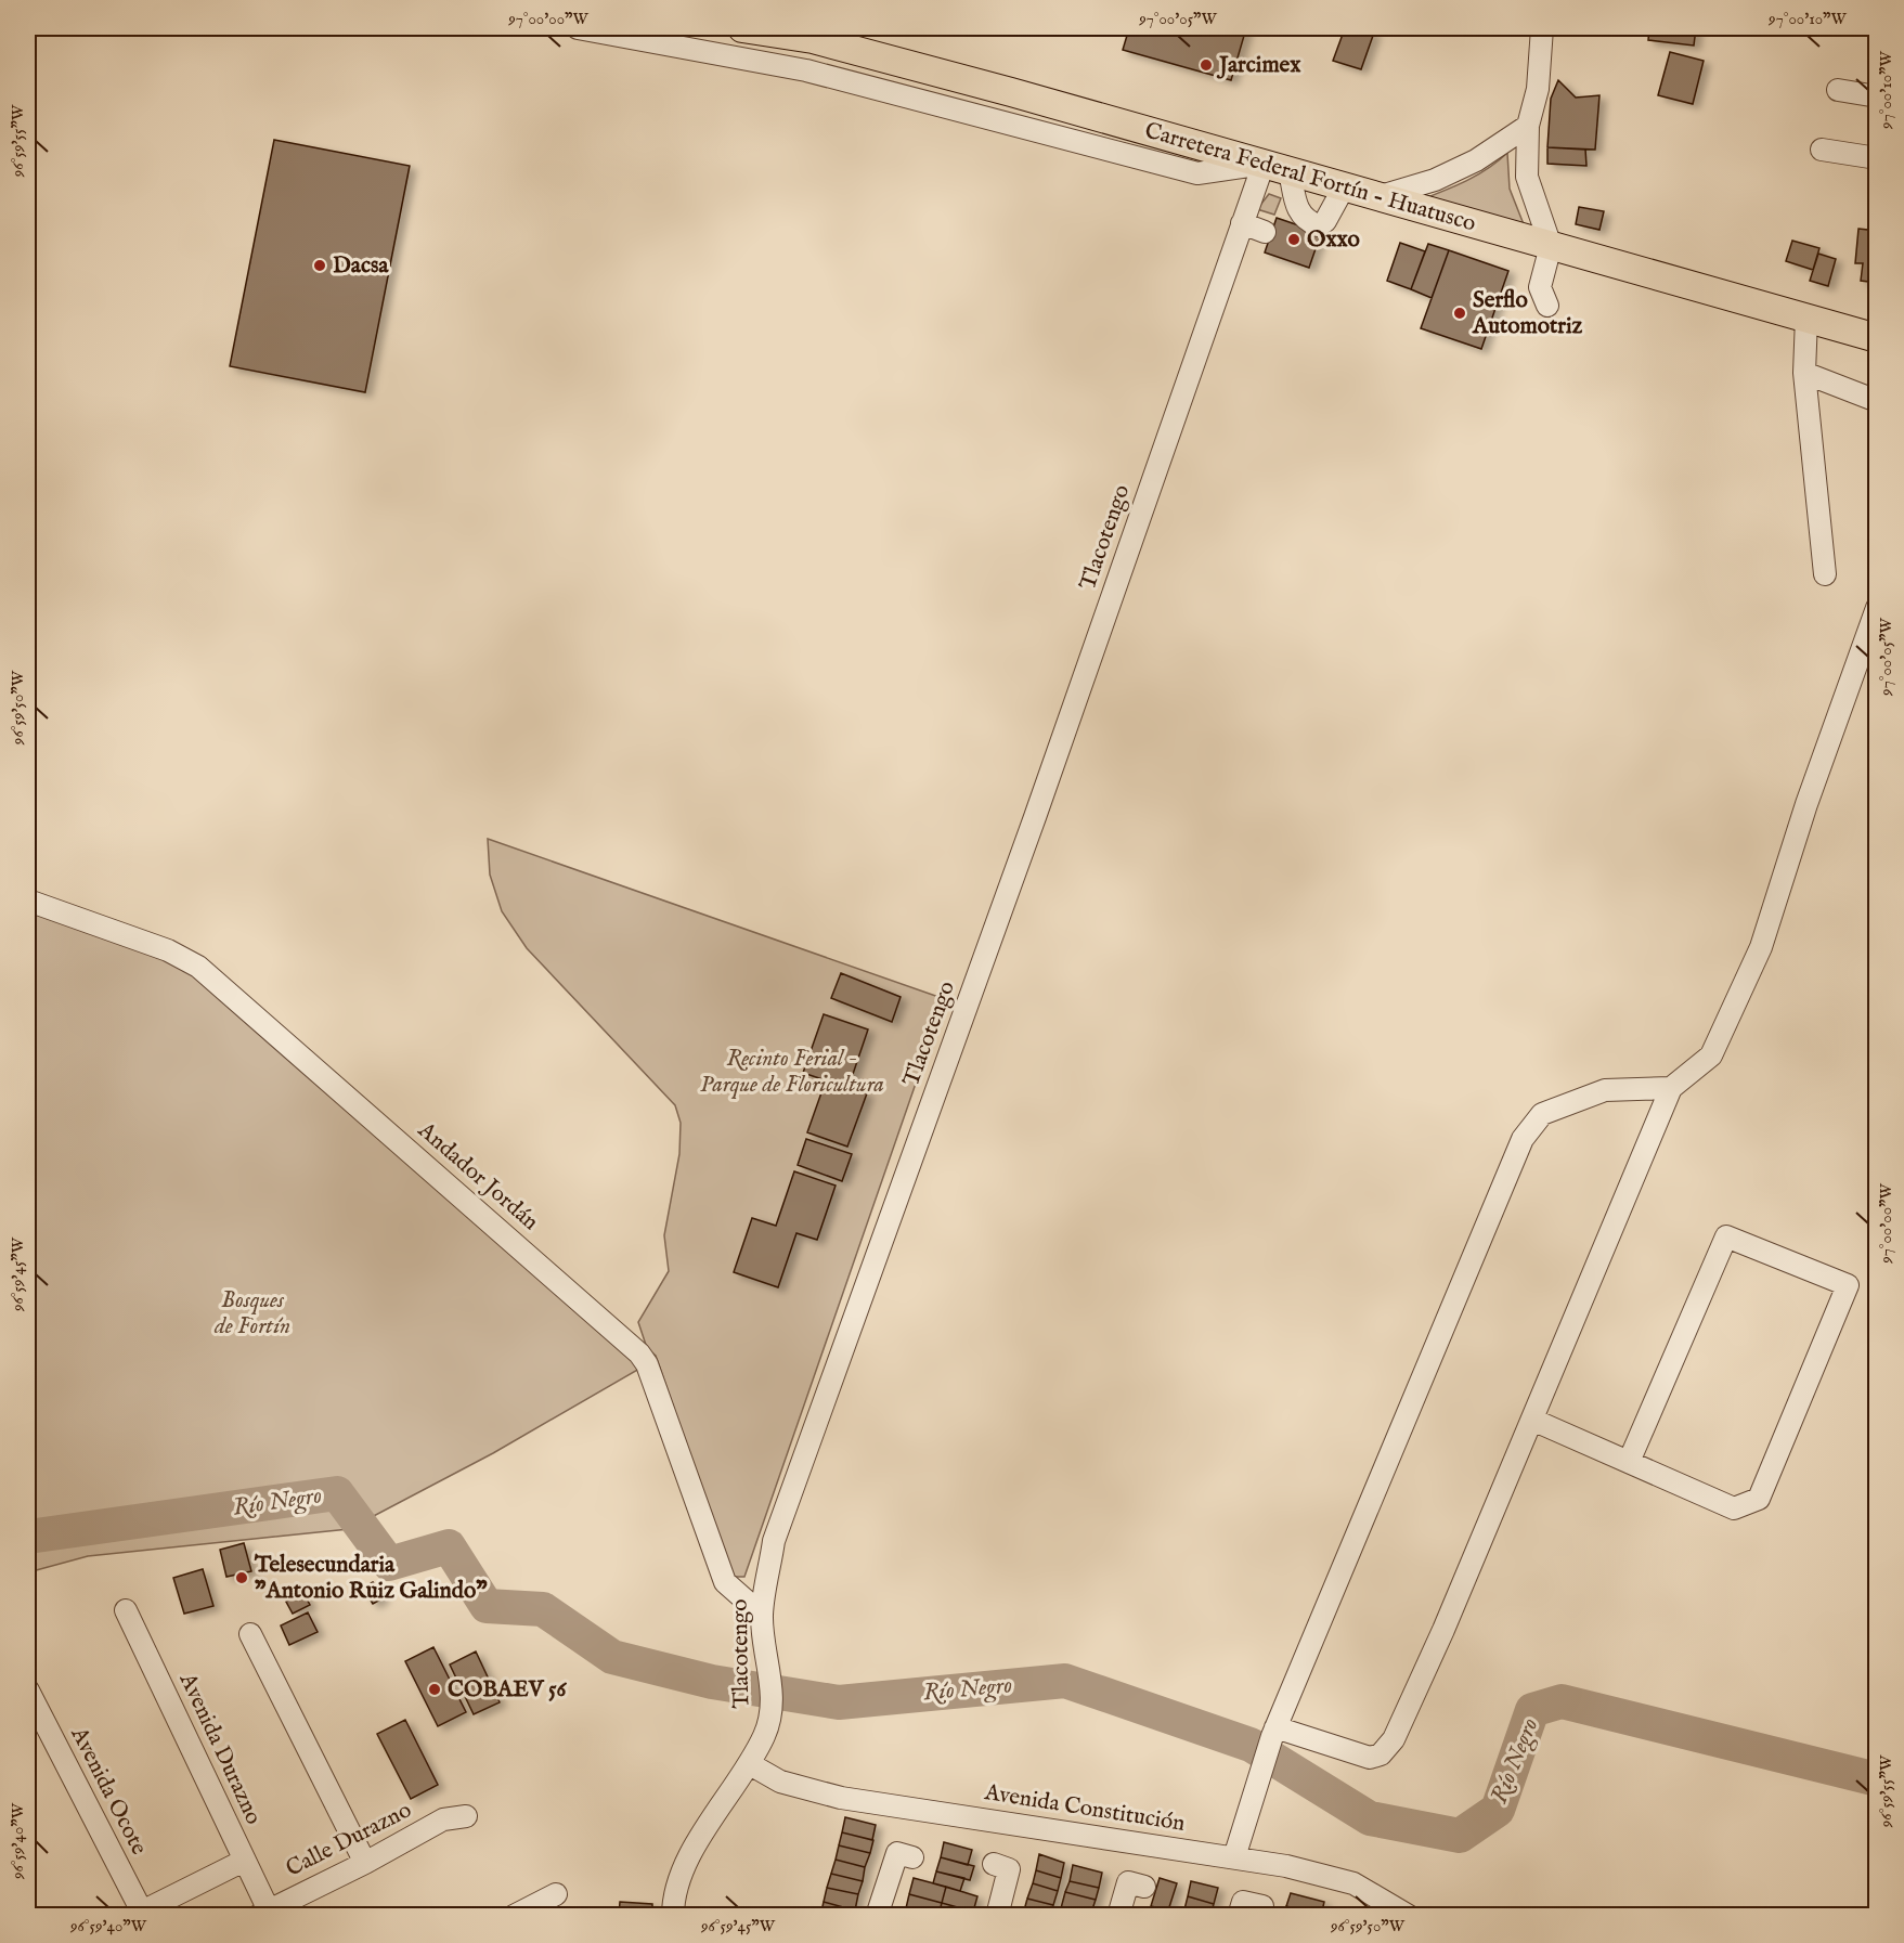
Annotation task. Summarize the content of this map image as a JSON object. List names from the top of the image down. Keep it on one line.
{"streets":{"main road":["Carretera Federal Fortín - Huatusco"],"street":["Tlacotengo","Andador Jordán","Avenida Durazno","Avenida Ocote","Avenida Constitución","Calle Durazno"]},"crossings":[["Carretera Federal Fortín - Huatusco","Tlacotengo"],["Tlacotengo","Andador Jordán"],["Tlacotengo","Avenida Constitución"],["Avenida Durazno","Calle Durazno"]],"water":["Río Negro"],"parks":["Recinto Ferial - Parque de Floricultura","Bosques de Fortín"],"places":["Jarcimex","Oxxo","Dacsa","Serflo Automotriz","Telesecundaria \"Antonio Ruiz Galindo\"","COBAEV 56"],"coordinates":["97°00'00\"W","97°00'05\"W","97°00'10\"W","96°59'55\"W","96°59'50\"W","96°59'45\"W","96°59'40\"W"]}
